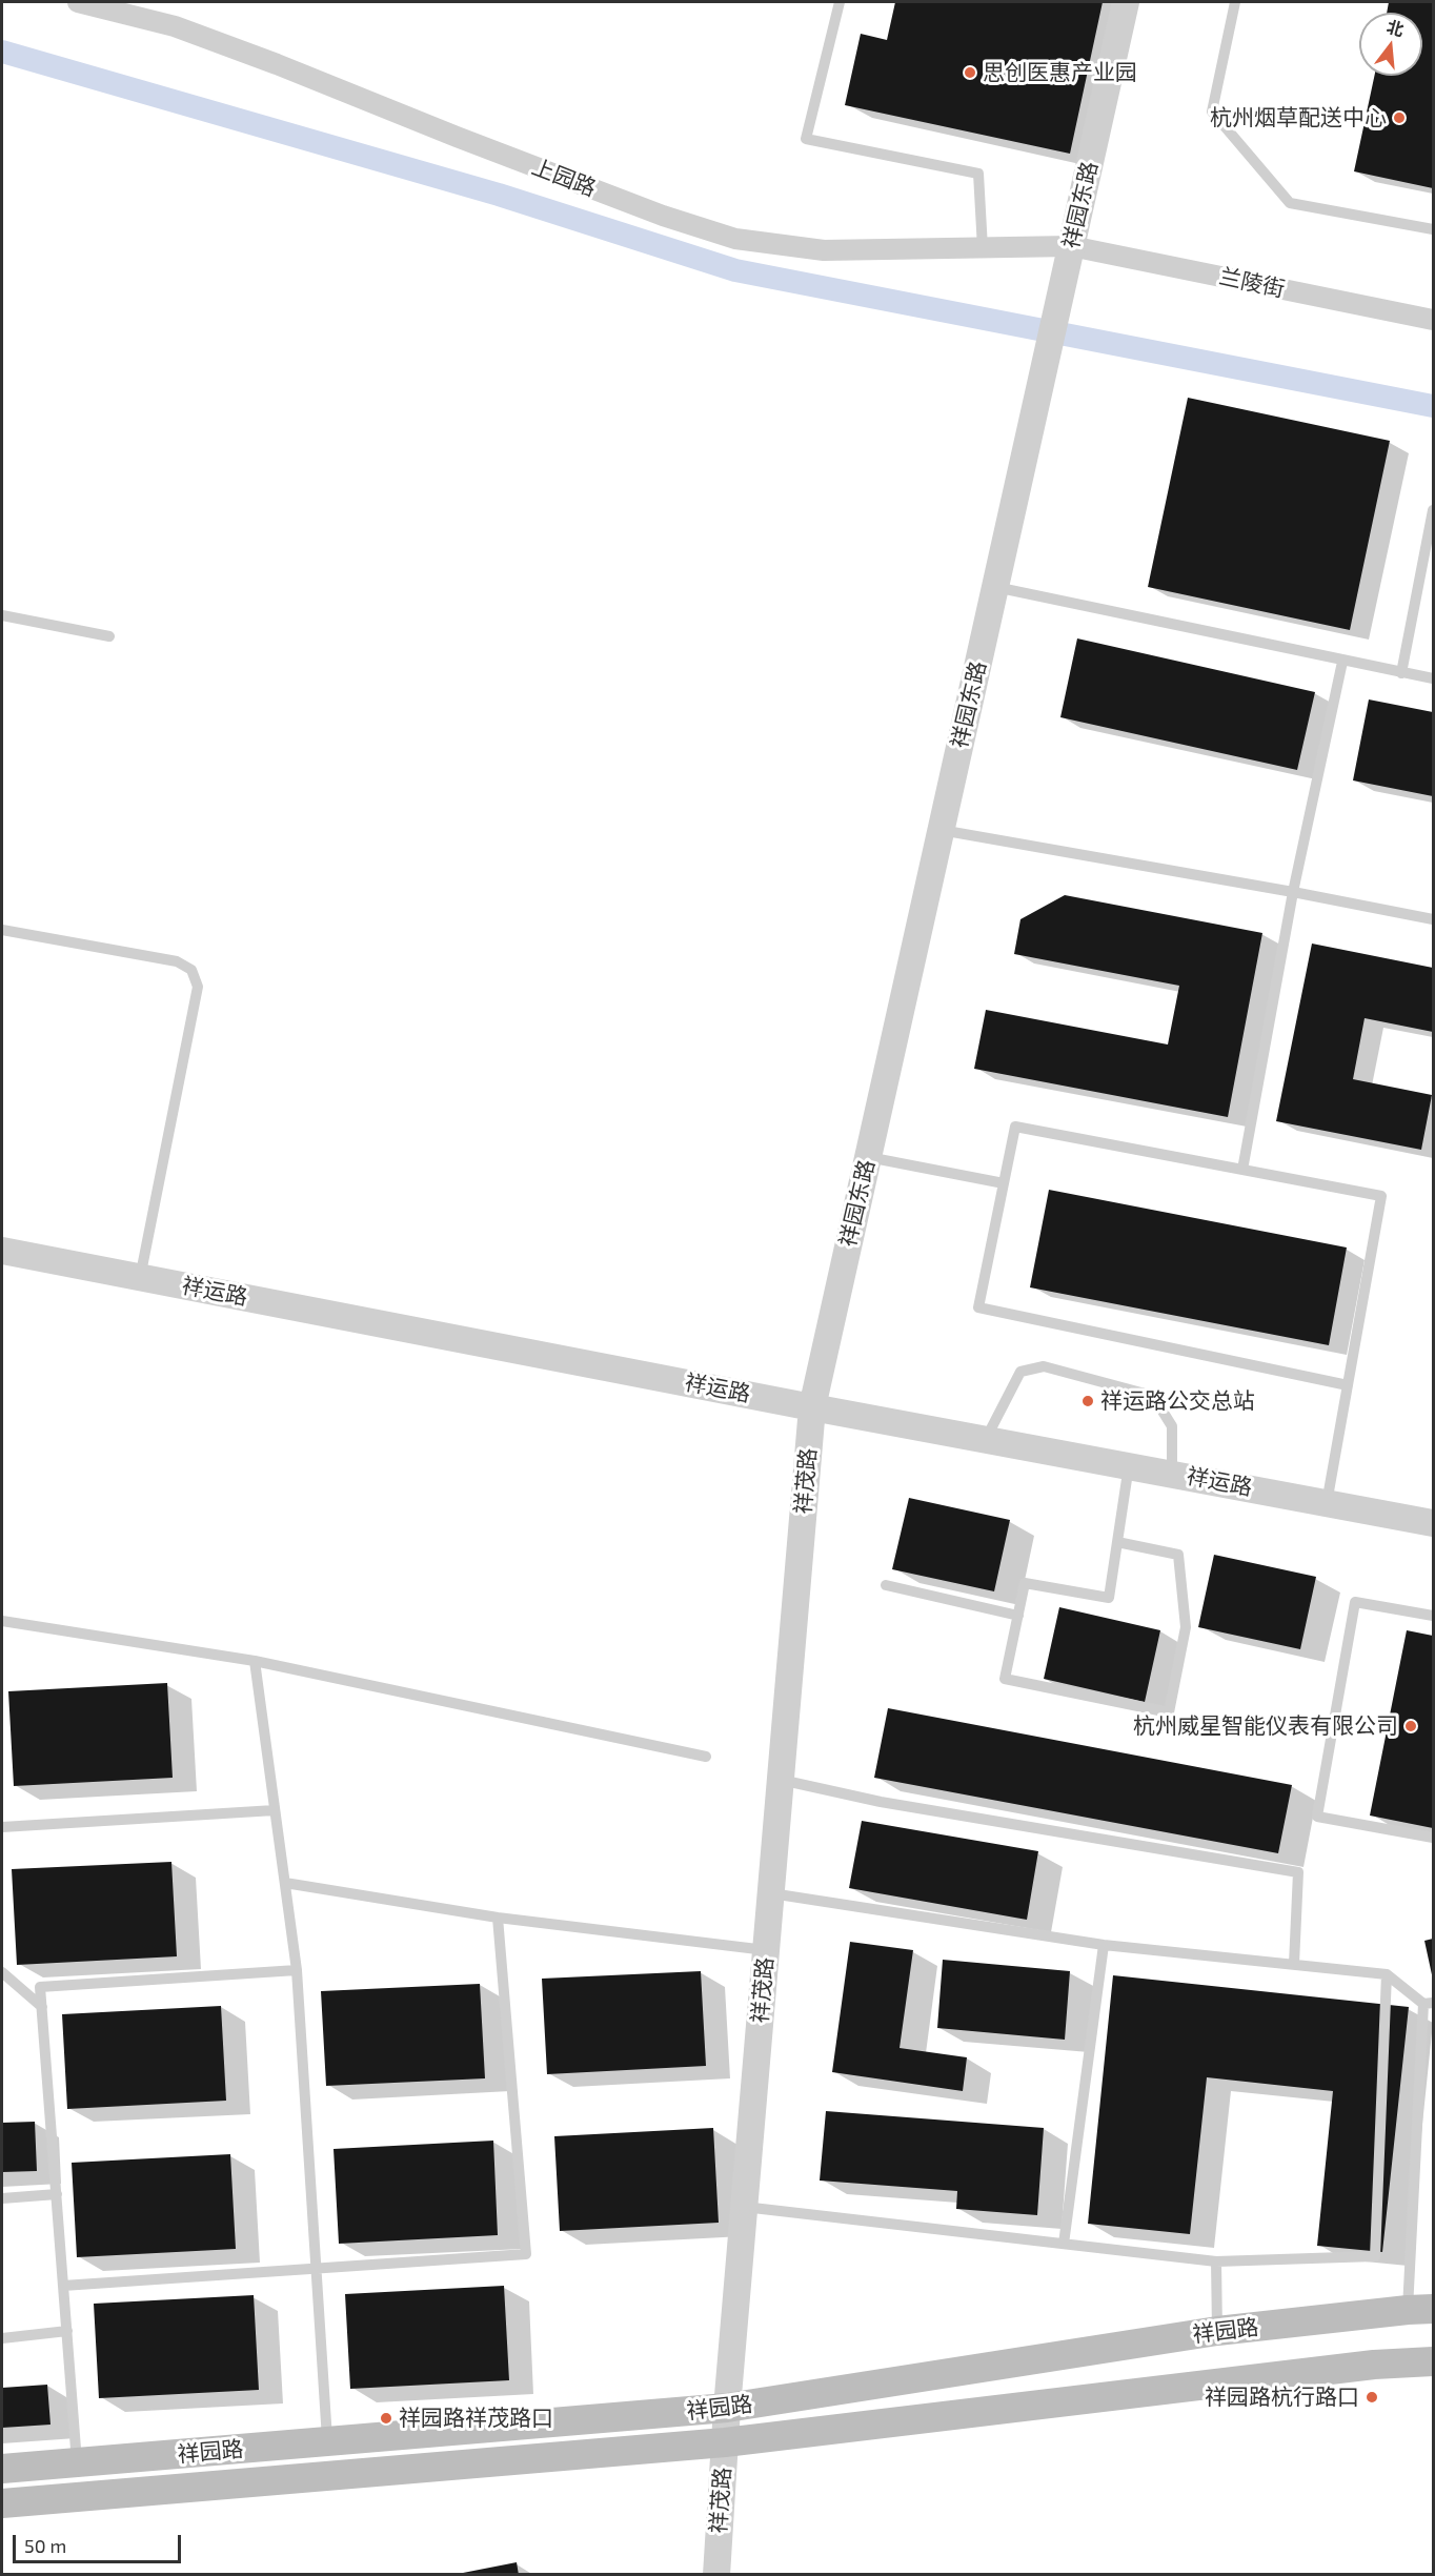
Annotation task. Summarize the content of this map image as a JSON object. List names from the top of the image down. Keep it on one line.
{"streets":{"main road":["祥园路"],"street":["上园路","祥园东路","兰陵街","祥运路","祥茂路"]},"crossings":[["上园路","祥园东路"],["上园路","兰陵街"],["祥园东路","兰陵街"],["祥园东路","祥运路"],["祥园东路","祥茂路"],["祥运路","祥茂路"],["祥茂路","祥园路"]],"places":["思创医惠产业园","杭州烟草配送中心","祥运路公交总站","杭州威星智能仪表有限公司","祥园路杭行路口","祥园路祥茂路口"],"scale_bar":"50 m","north":"top"}
